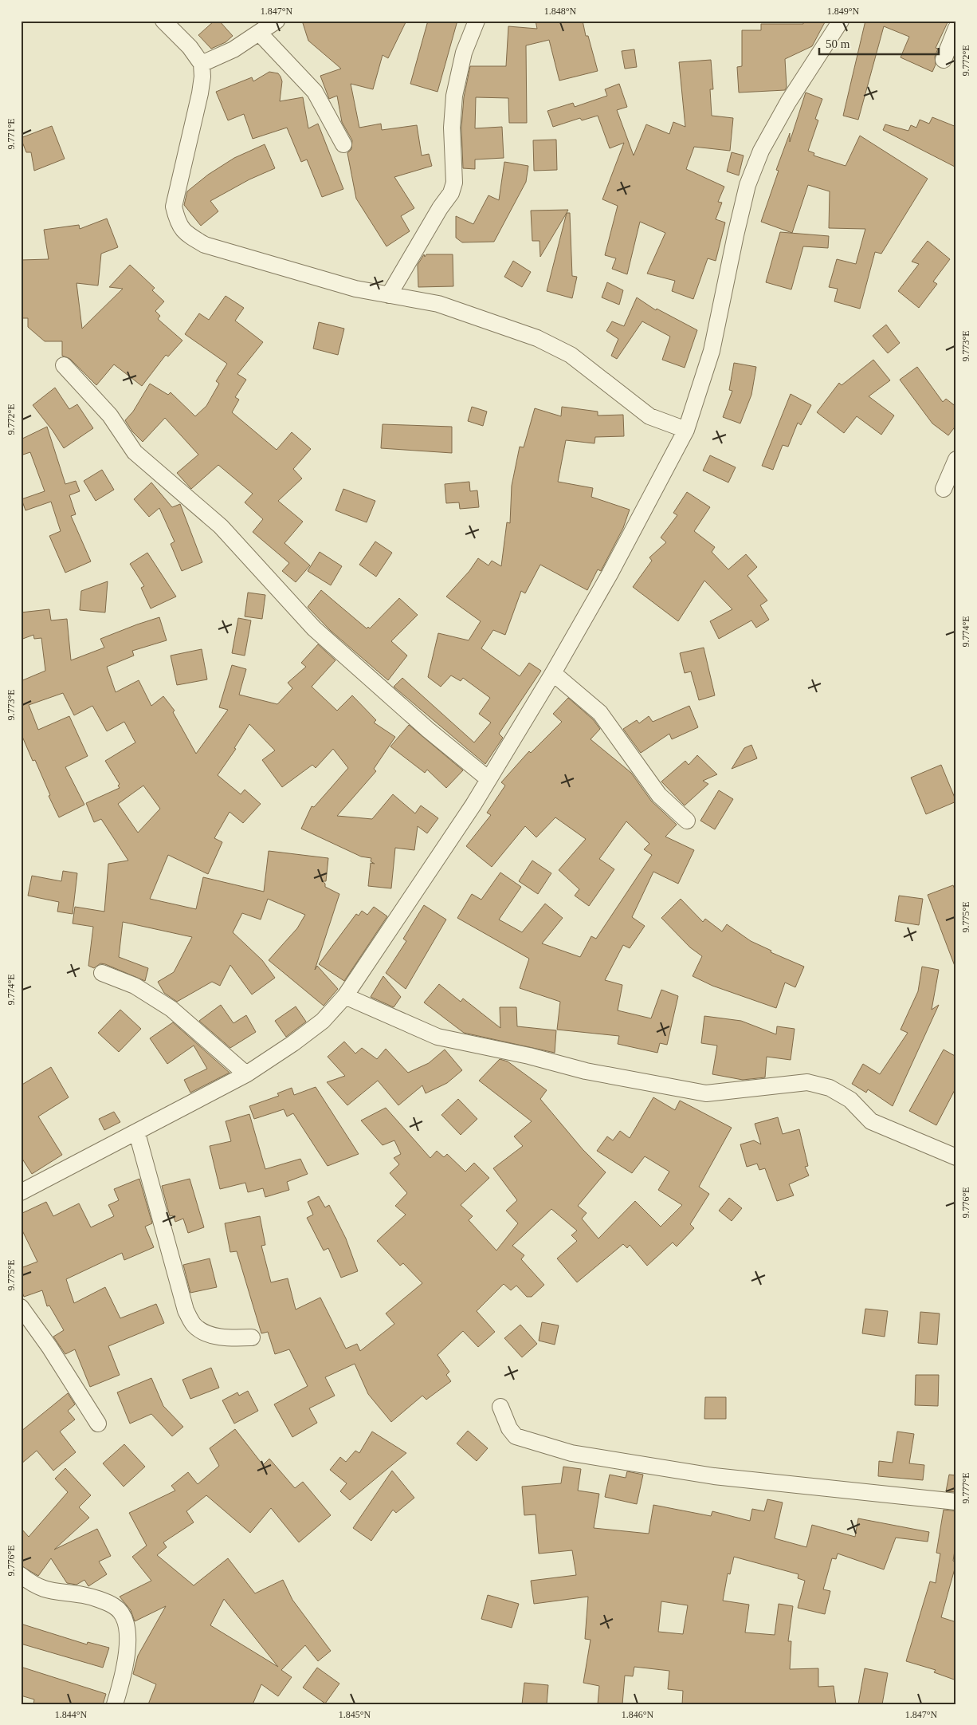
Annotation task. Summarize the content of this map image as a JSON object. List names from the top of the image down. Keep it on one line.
{"scale_bar":"50 m","coordinates":["1.847°N","1.848°N","1.849°N","9.772°E","9.771°E","9.773°E","9.774°E","9.775°E","9.776°E","9.777°E","1.844°N","1.845°N","1.846°N"]}
